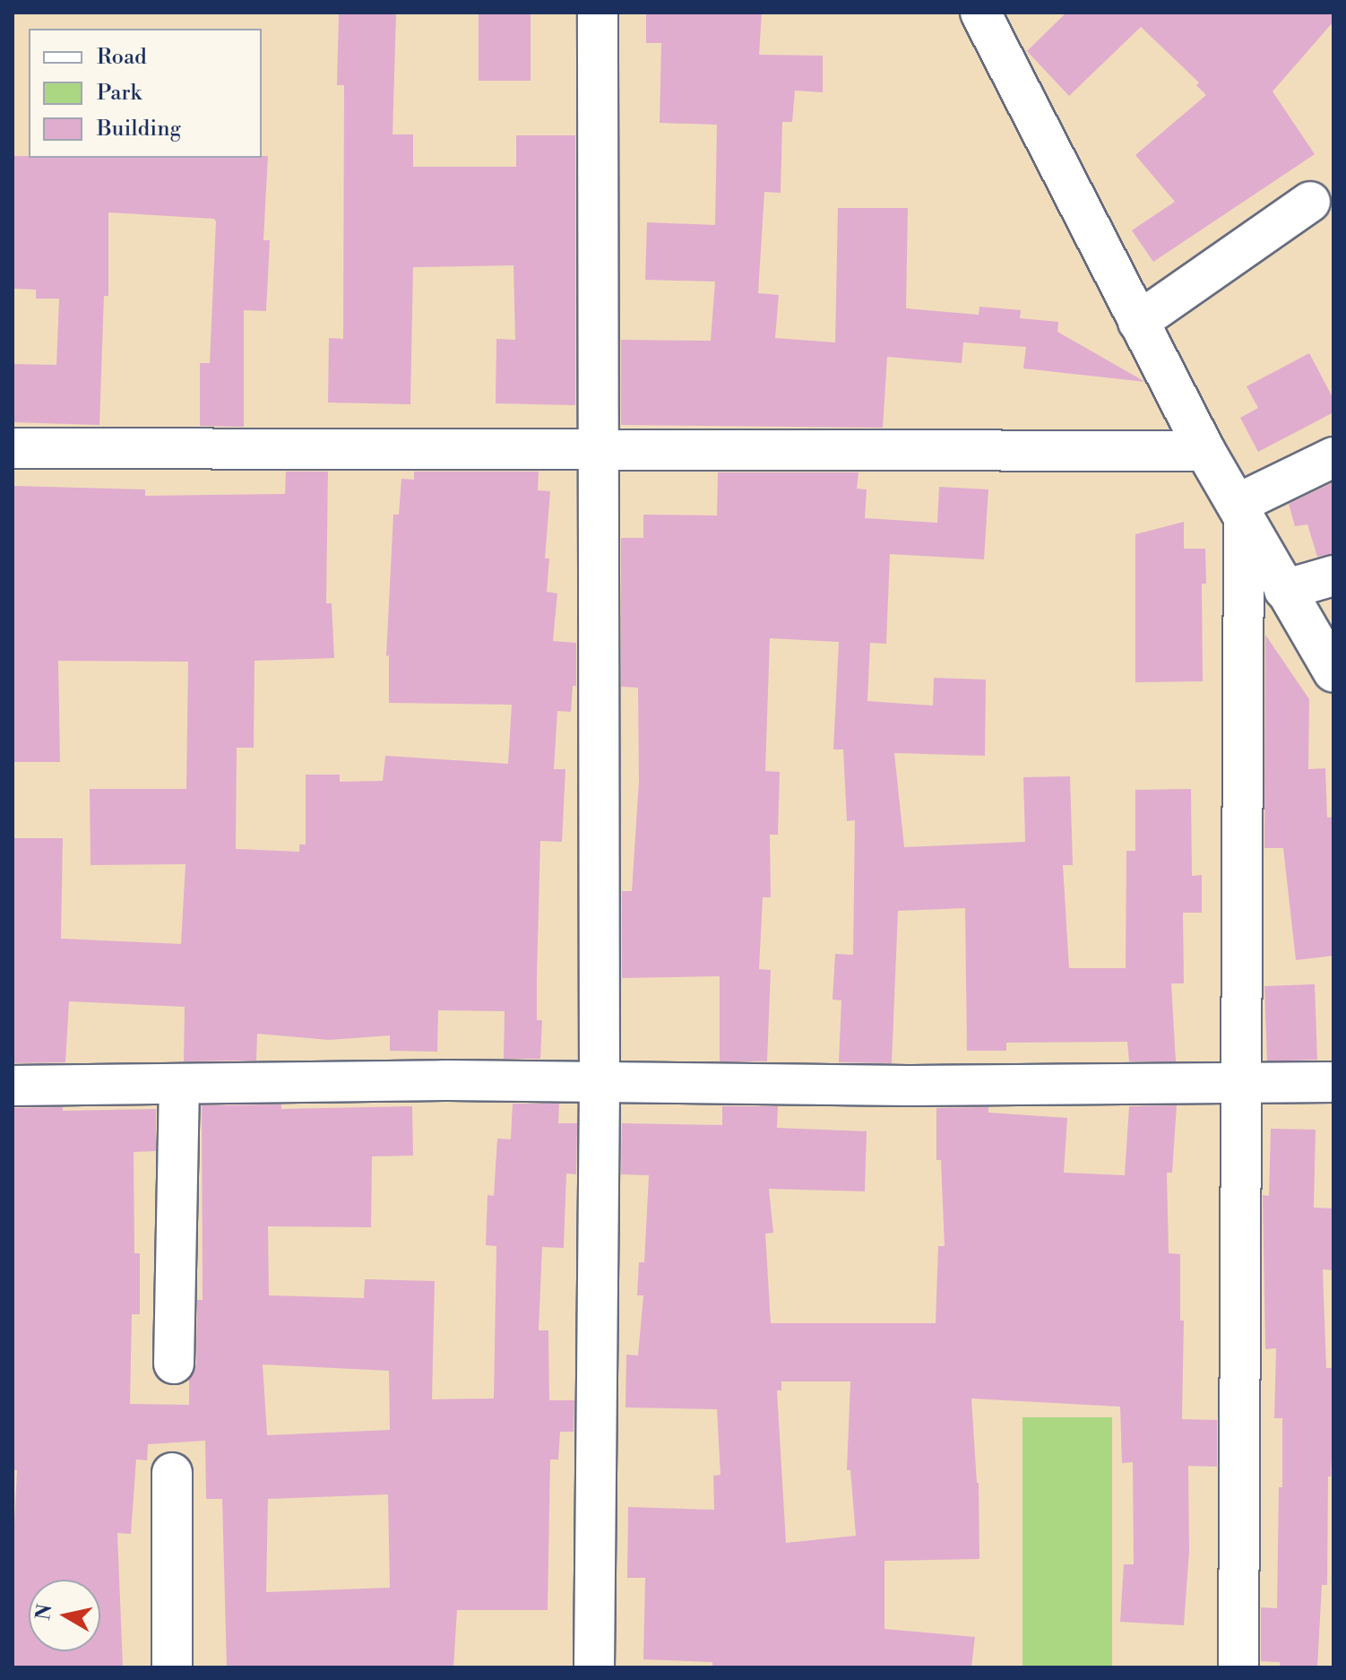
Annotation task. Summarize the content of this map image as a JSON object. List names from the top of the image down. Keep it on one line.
{"legend":["Road","Park","Building"],"north":"left"}
